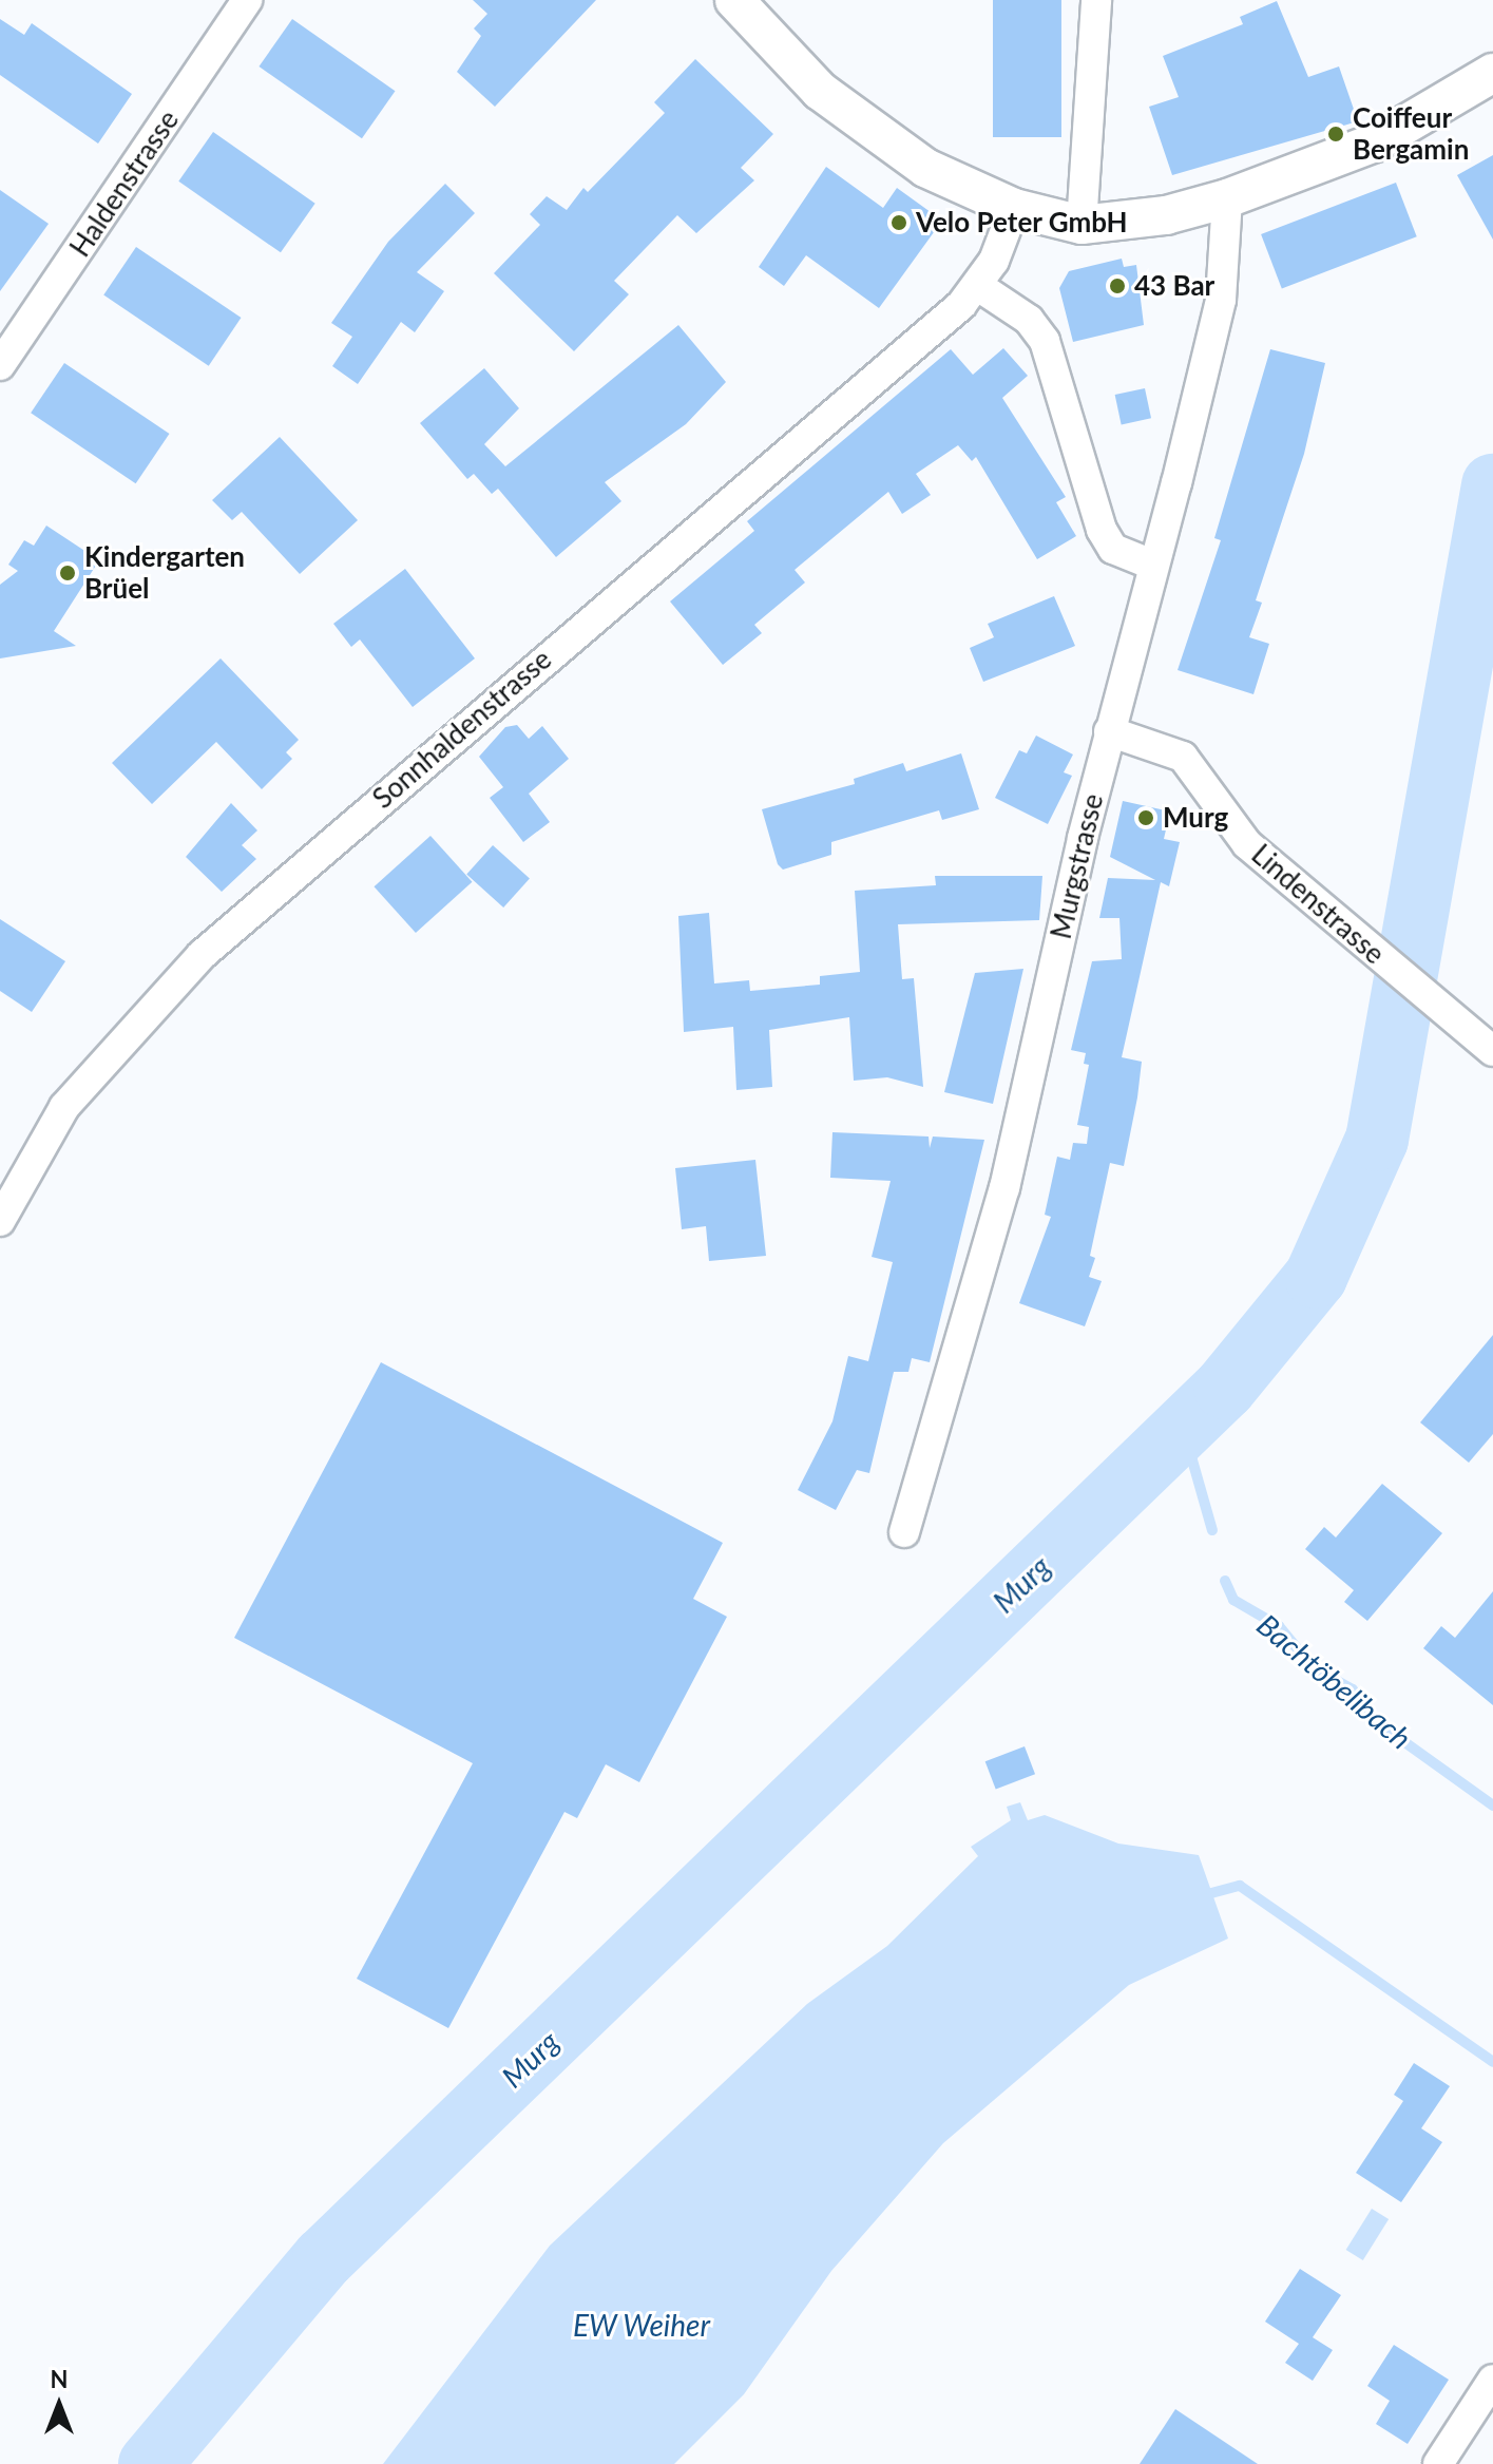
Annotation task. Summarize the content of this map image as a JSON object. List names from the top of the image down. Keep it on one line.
{"streets":{"street":["Haldenstrasse","Sonnhaldenstrasse","Murgstrasse","Lindenstrasse"]},"crossings":[["Murgstrasse","Lindenstrasse"]],"water":["Murg","Bachtöbelibach","EW Weiher"],"places":["Coiffeur Bergamin","Velo Peter GmbH","43 Bar","Kindergarten Brüel","Murg"],"north":"top"}
